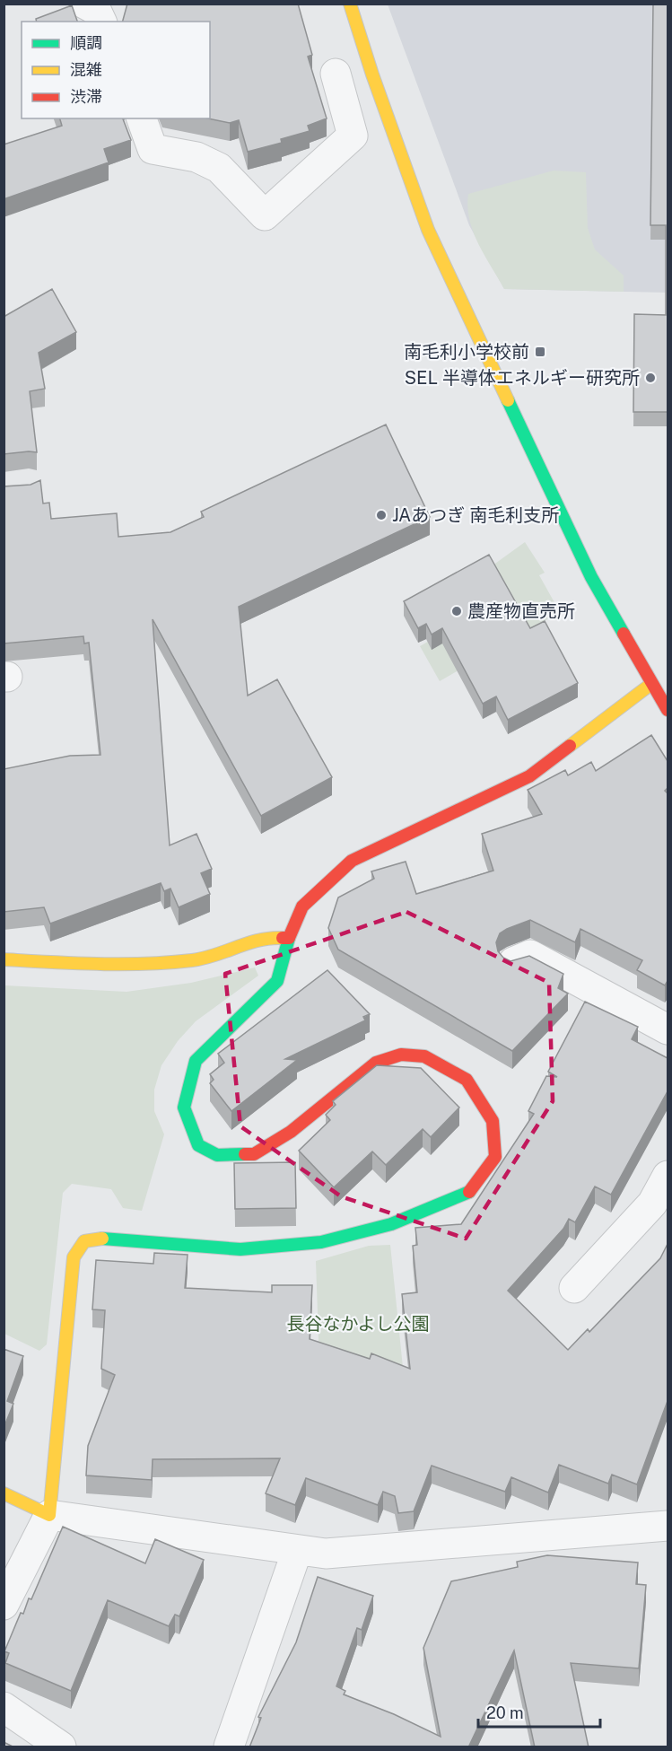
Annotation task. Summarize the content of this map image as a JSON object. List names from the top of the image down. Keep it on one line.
{"parks":["長谷なかよし公園"],"places":{"transit":["南毛利小学校前"],"other":["SEL 半導体エネルギー研究所","JAあつぎ 南毛利支所","農産物直売所"]},"legend":["順調","混雑","渋滞"],"scale_bar":"20 m"}
